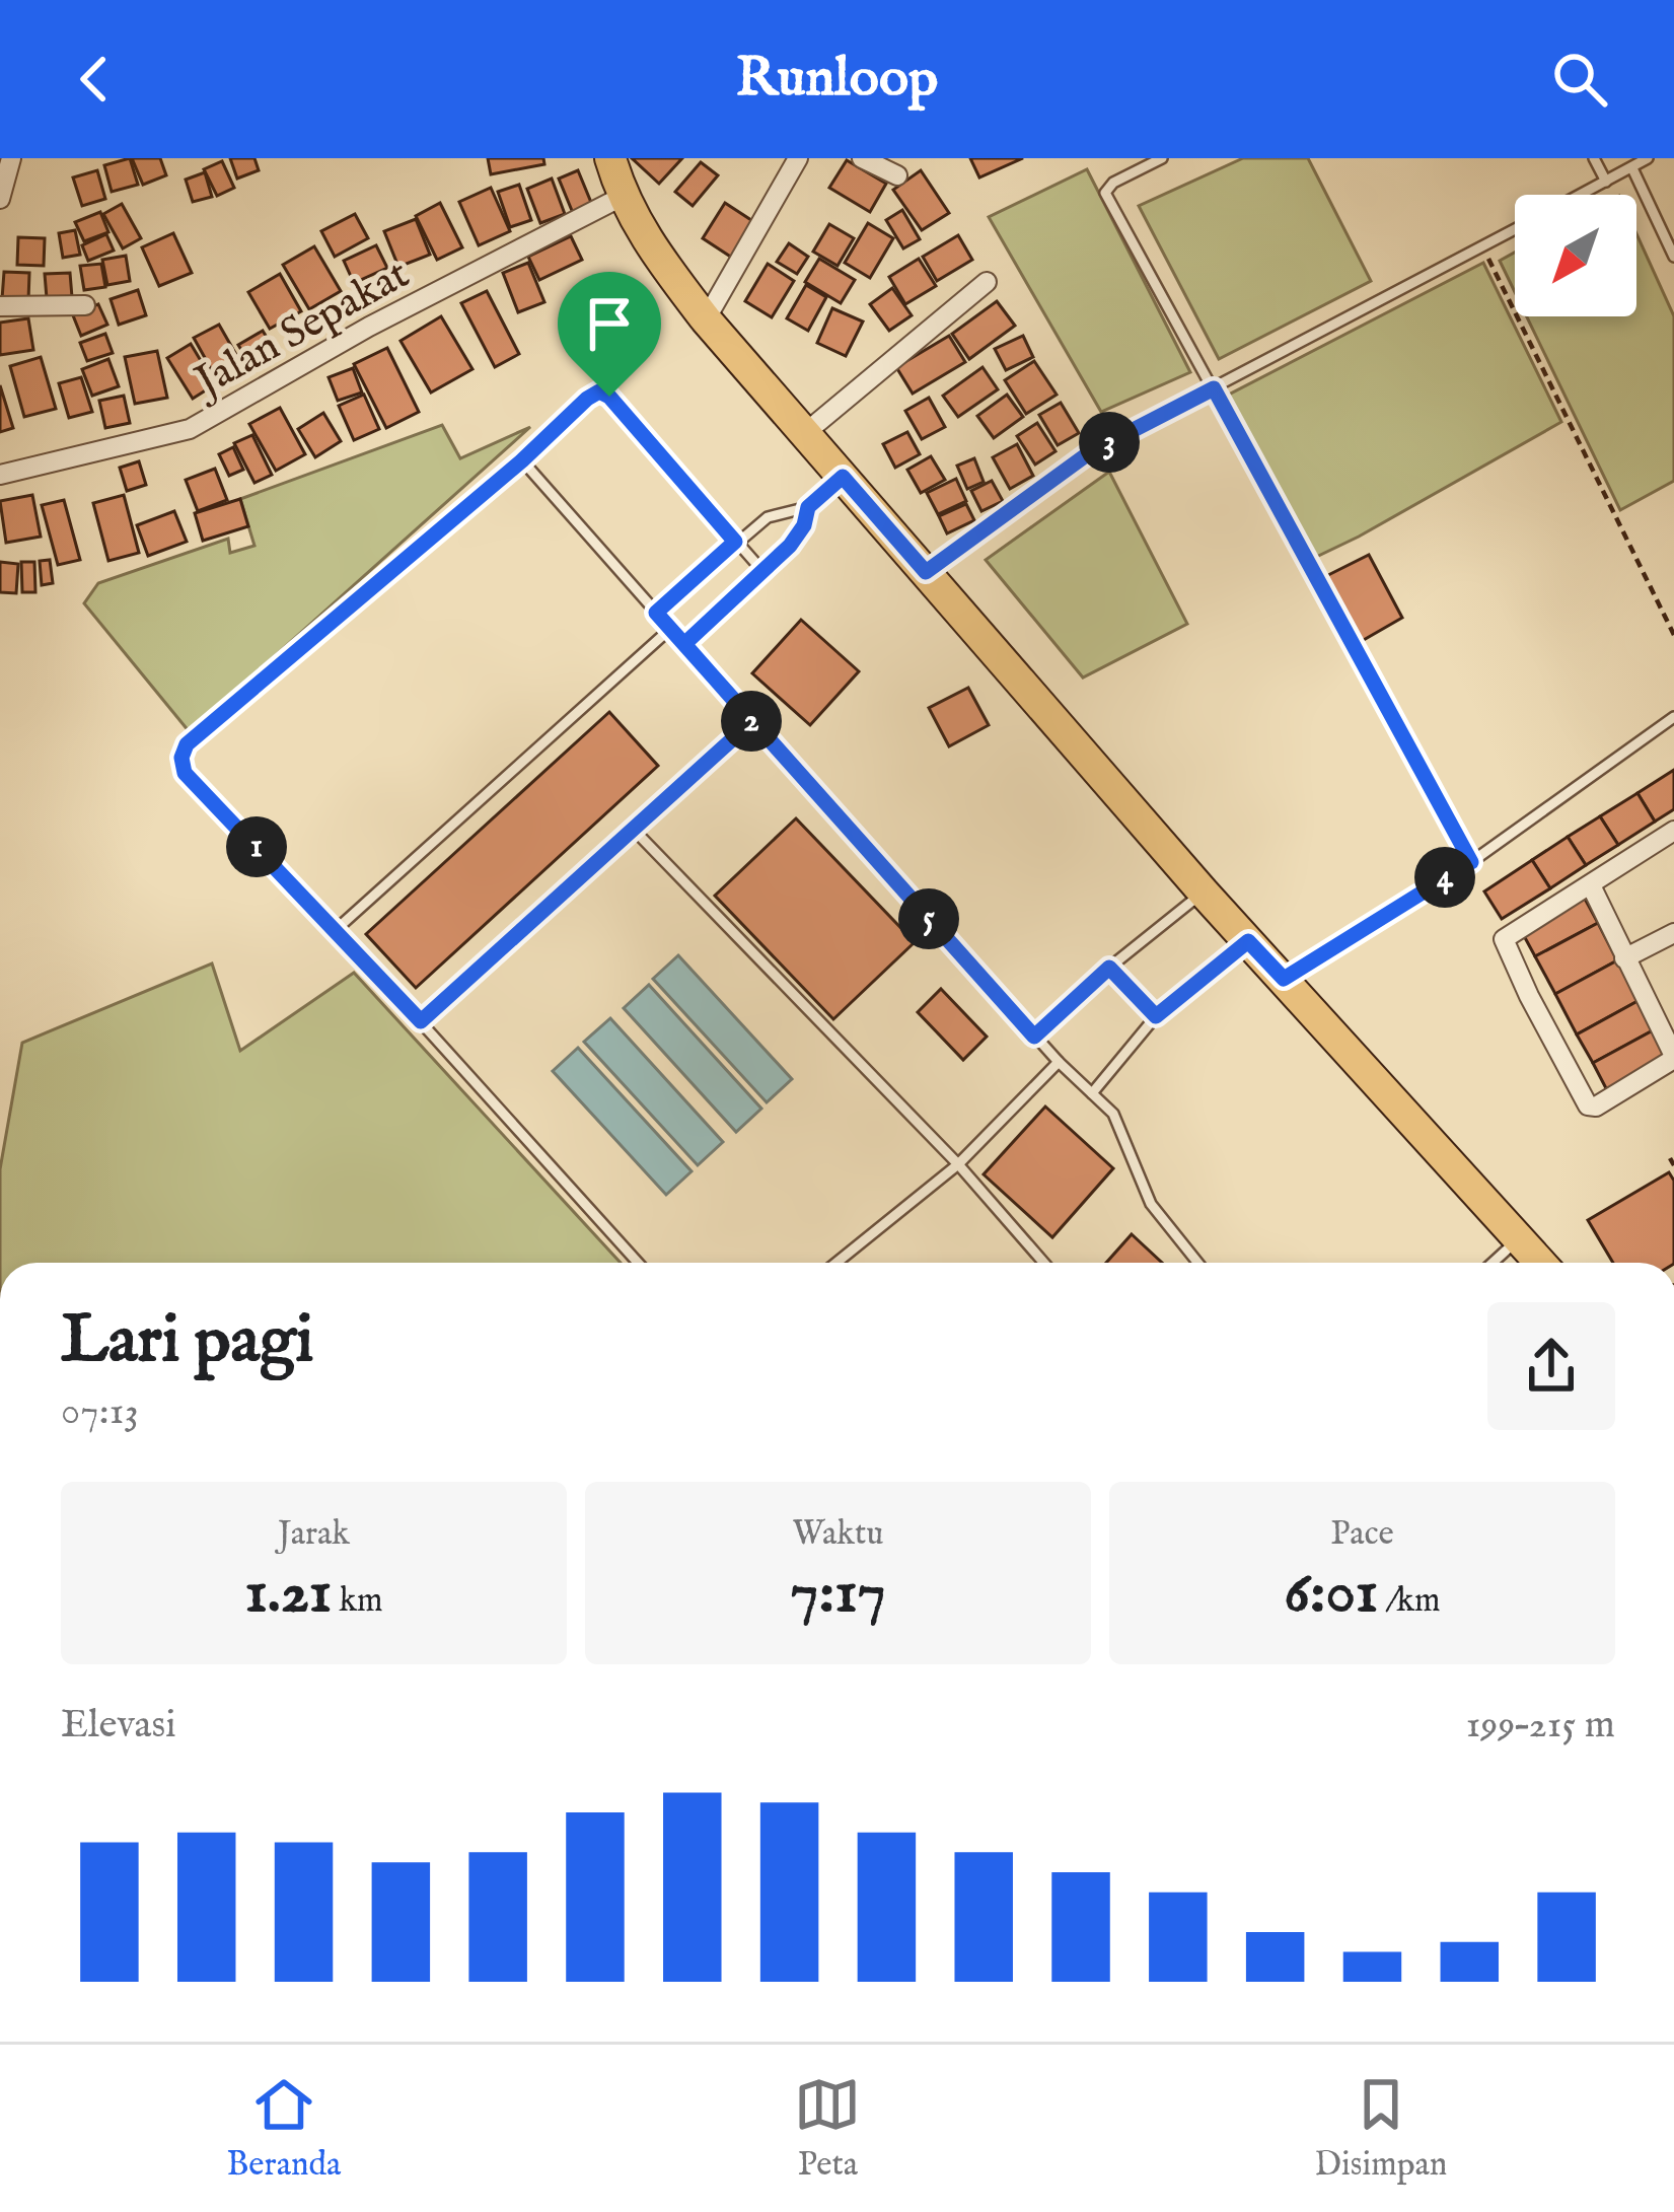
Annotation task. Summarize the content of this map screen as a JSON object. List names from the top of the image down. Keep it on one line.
{"streets":{"street":["Jalan Sepakat"]},"north":"bottom left","page":{"header":"Runloop","pins":["3","2","1","4","5"],"heading":["Lari pagi","07:13"],"stats":[["Jarak","1.21 km"],["Waktu","7:17"],["Pace","6:01 /km"]],"chart":["Elevasi","199–215 m"],"tabs":["Beranda","Peta","Disimpan"]}}
